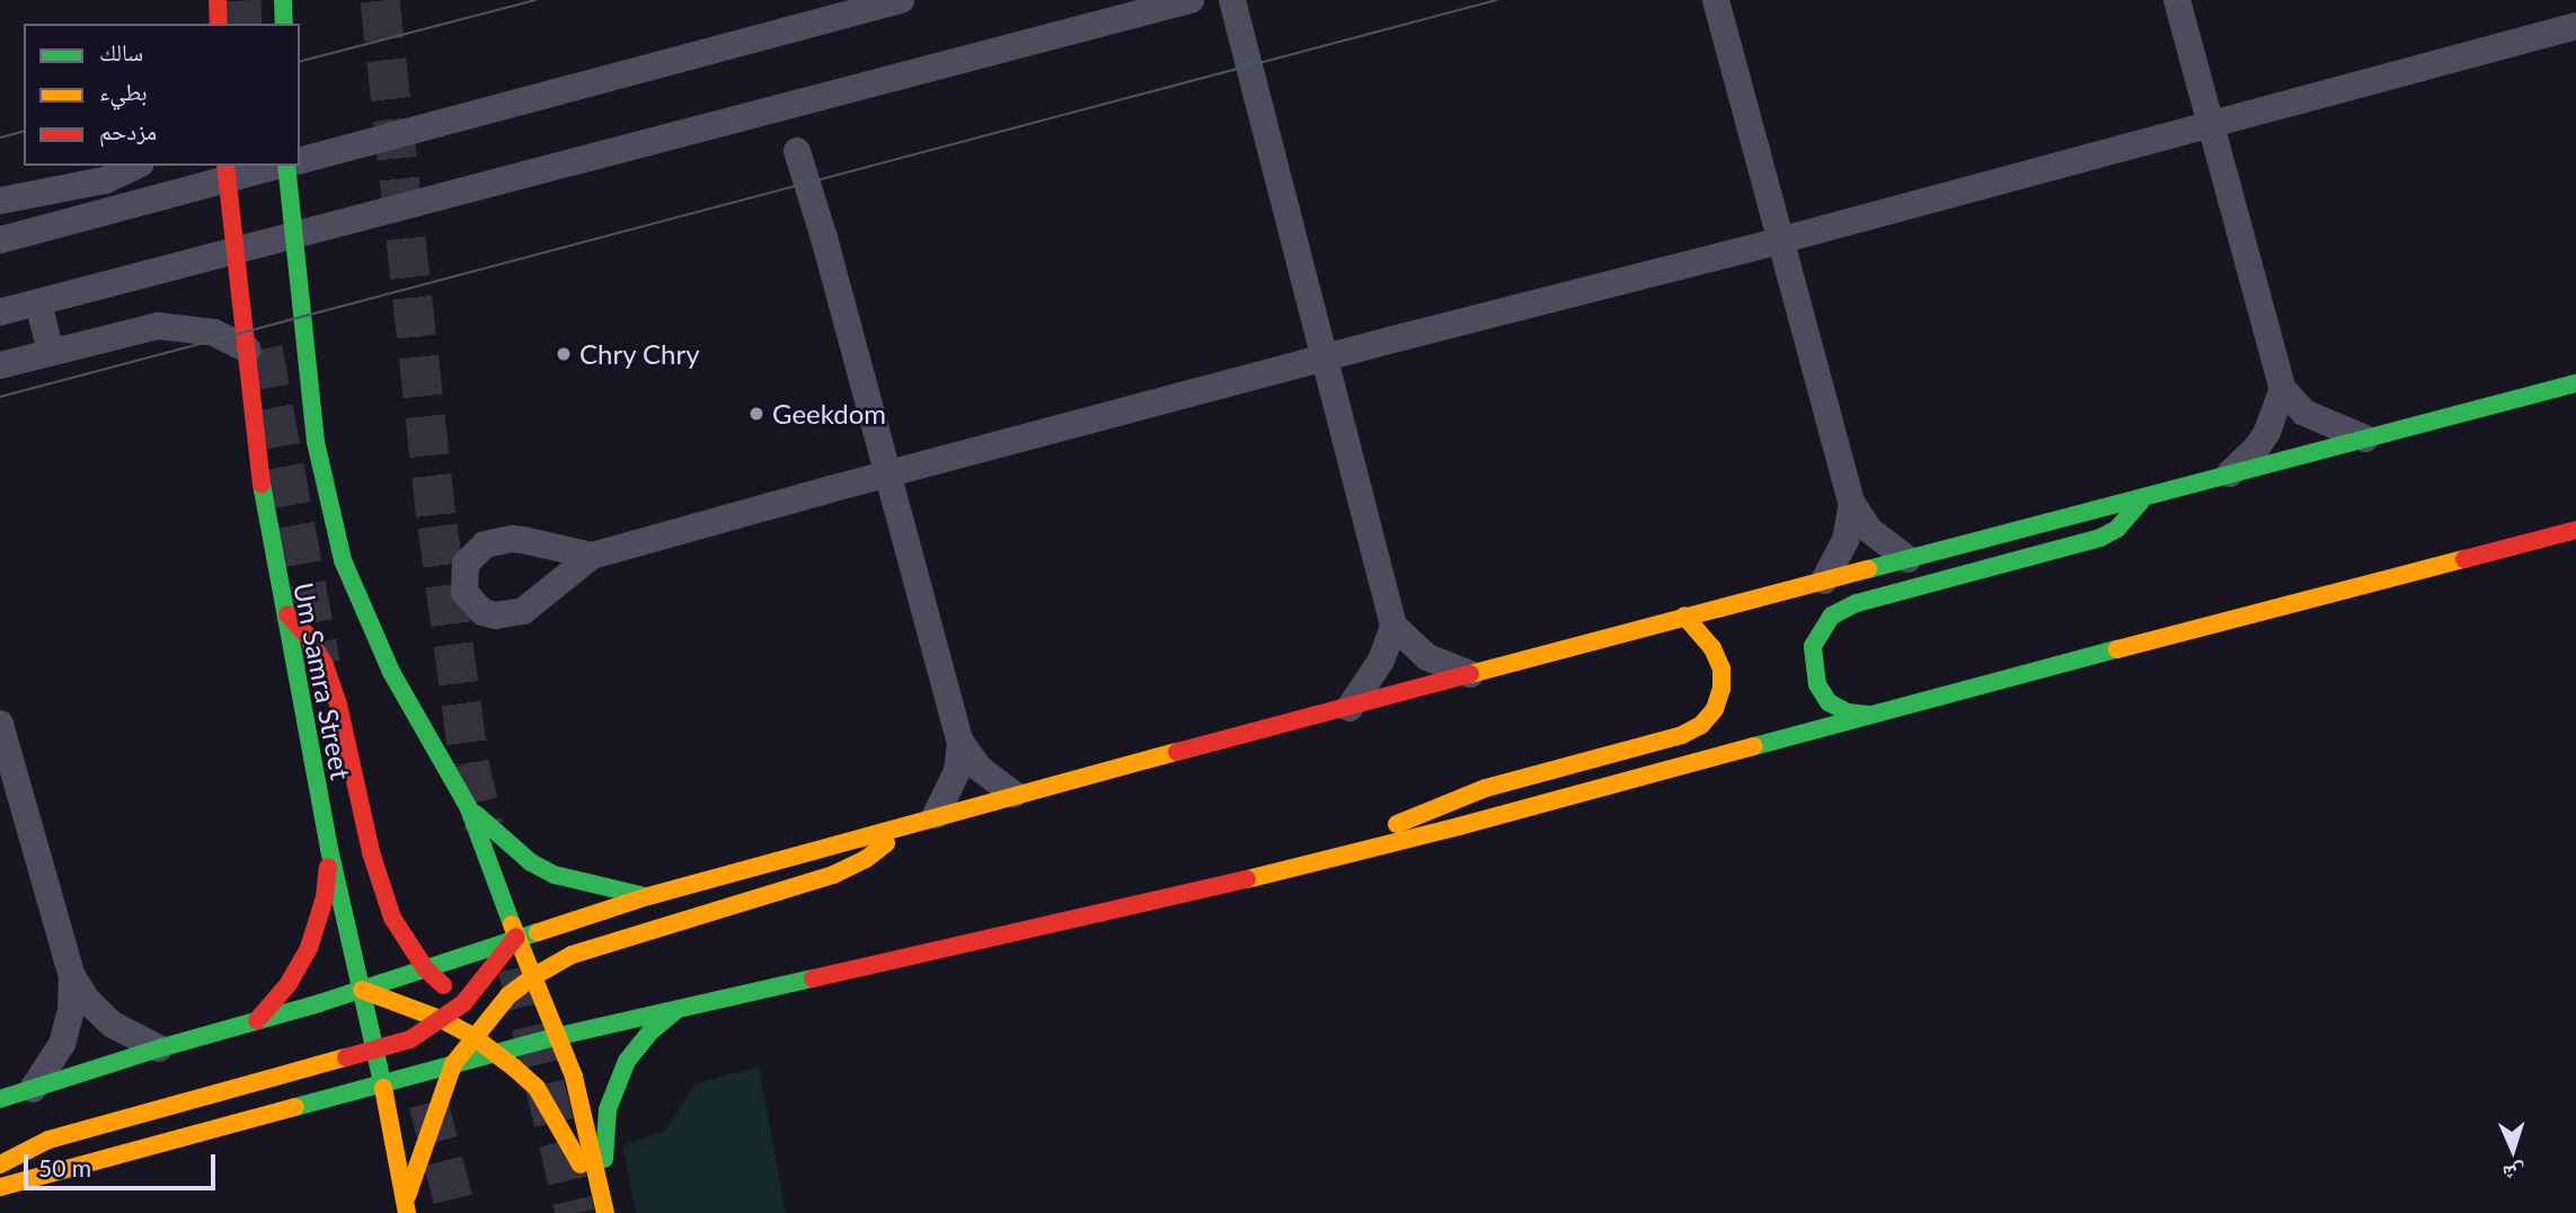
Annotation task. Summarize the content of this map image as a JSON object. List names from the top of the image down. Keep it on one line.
{"streets":{"street":["Um Samra Street"]},"places":["Chry Chry","Geekdom"],"legend":["سالك","بطيء","مزدحم"],"scale_bar":"50 m","north":"bottom"}
